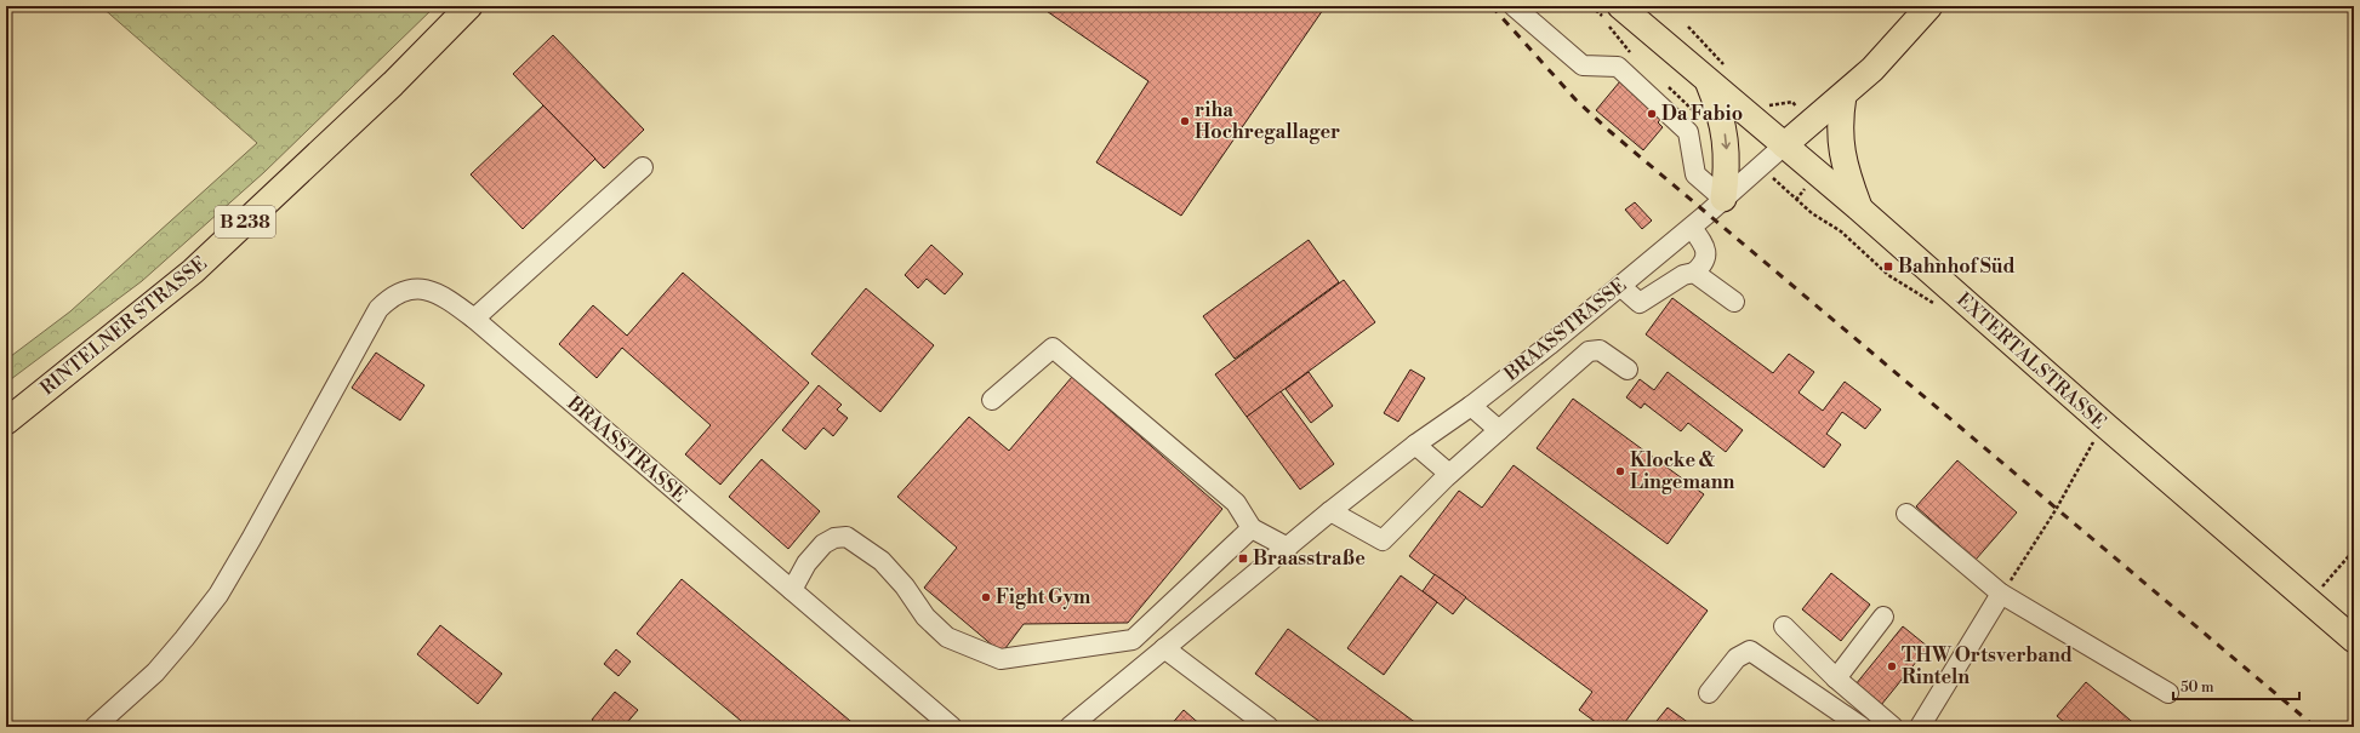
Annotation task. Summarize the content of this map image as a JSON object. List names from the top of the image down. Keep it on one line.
{"streets":{"main road":["B 238","RINTELNER STRASSE","EXTERTALSTRASSE"],"street":["BRAASSTRASSE"]},"crossings":[["BRAASSTRASSE","EXTERTALSTRASSE"]],"places":{"other":["Da Fabio","riha Hochregallager","Klocke & Lingemann","Fight Gym","THW Ortsverband Rinteln"],"transit":["Bahnhof Süd","Braasstraße"]},"scale_bar":"50 m"}
